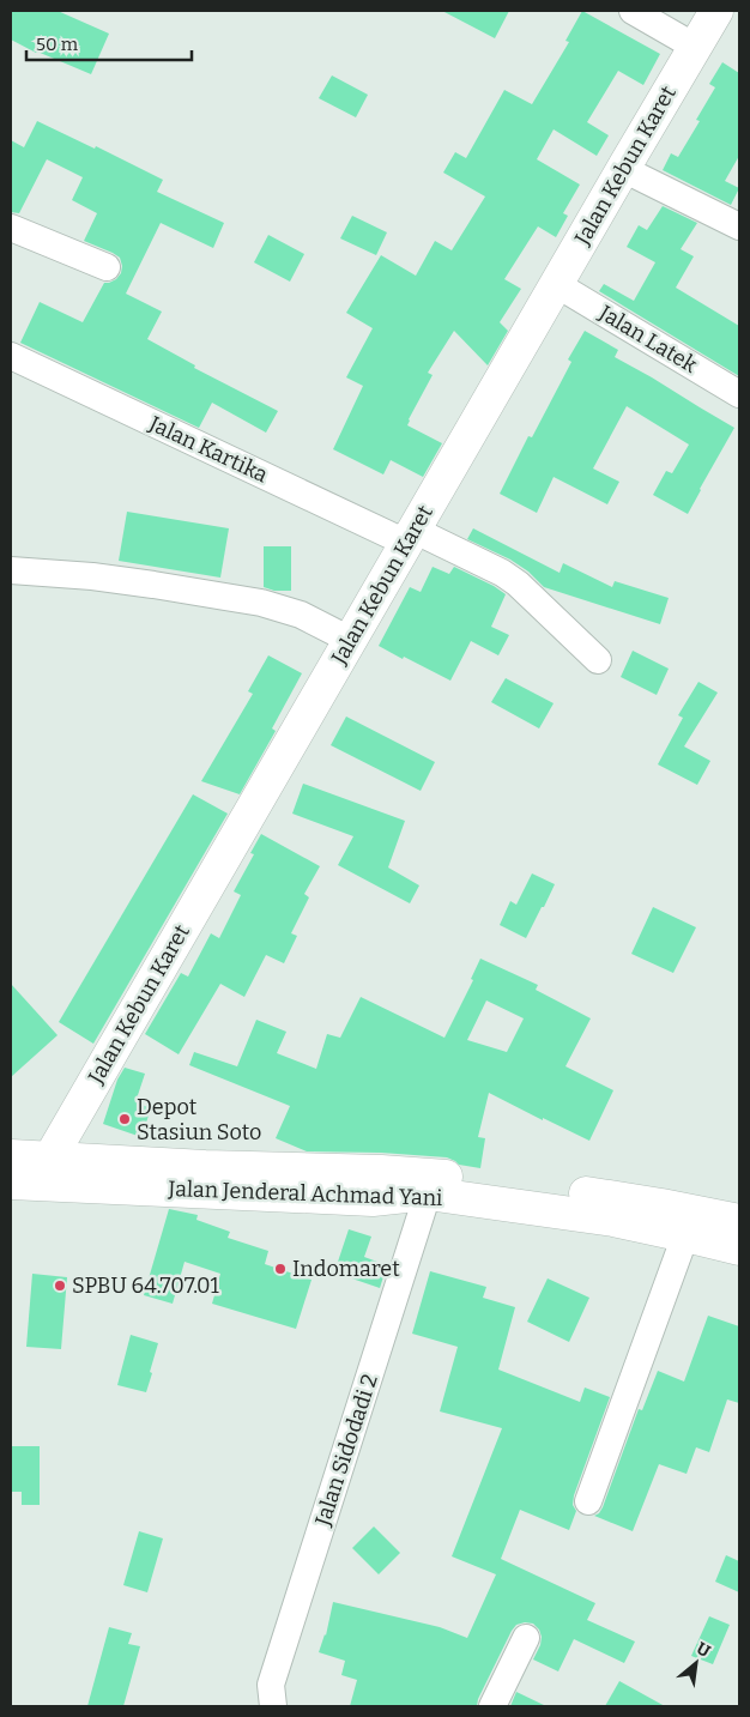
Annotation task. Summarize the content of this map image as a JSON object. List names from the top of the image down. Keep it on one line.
{"streets":{"main road":["Jalan Kebun Karet","Jalan Jenderal Achmad Yani"],"street":["Jalan Latek","Jalan Kartika","Jalan Sidodadi 2"]},"crossings":[["Jalan Kebun Karet","Jalan Latek"],["Jalan Kebun Karet","Jalan Kartika"],["Jalan Kebun Karet","Jalan Jenderal Achmad Yani"],["Jalan Jenderal Achmad Yani","Jalan Sidodadi 2"]],"places":["Depot Stasiun Soto","Indomaret","SPBU 64.707.01"],"scale_bar":"50 m","north":"top right"}
